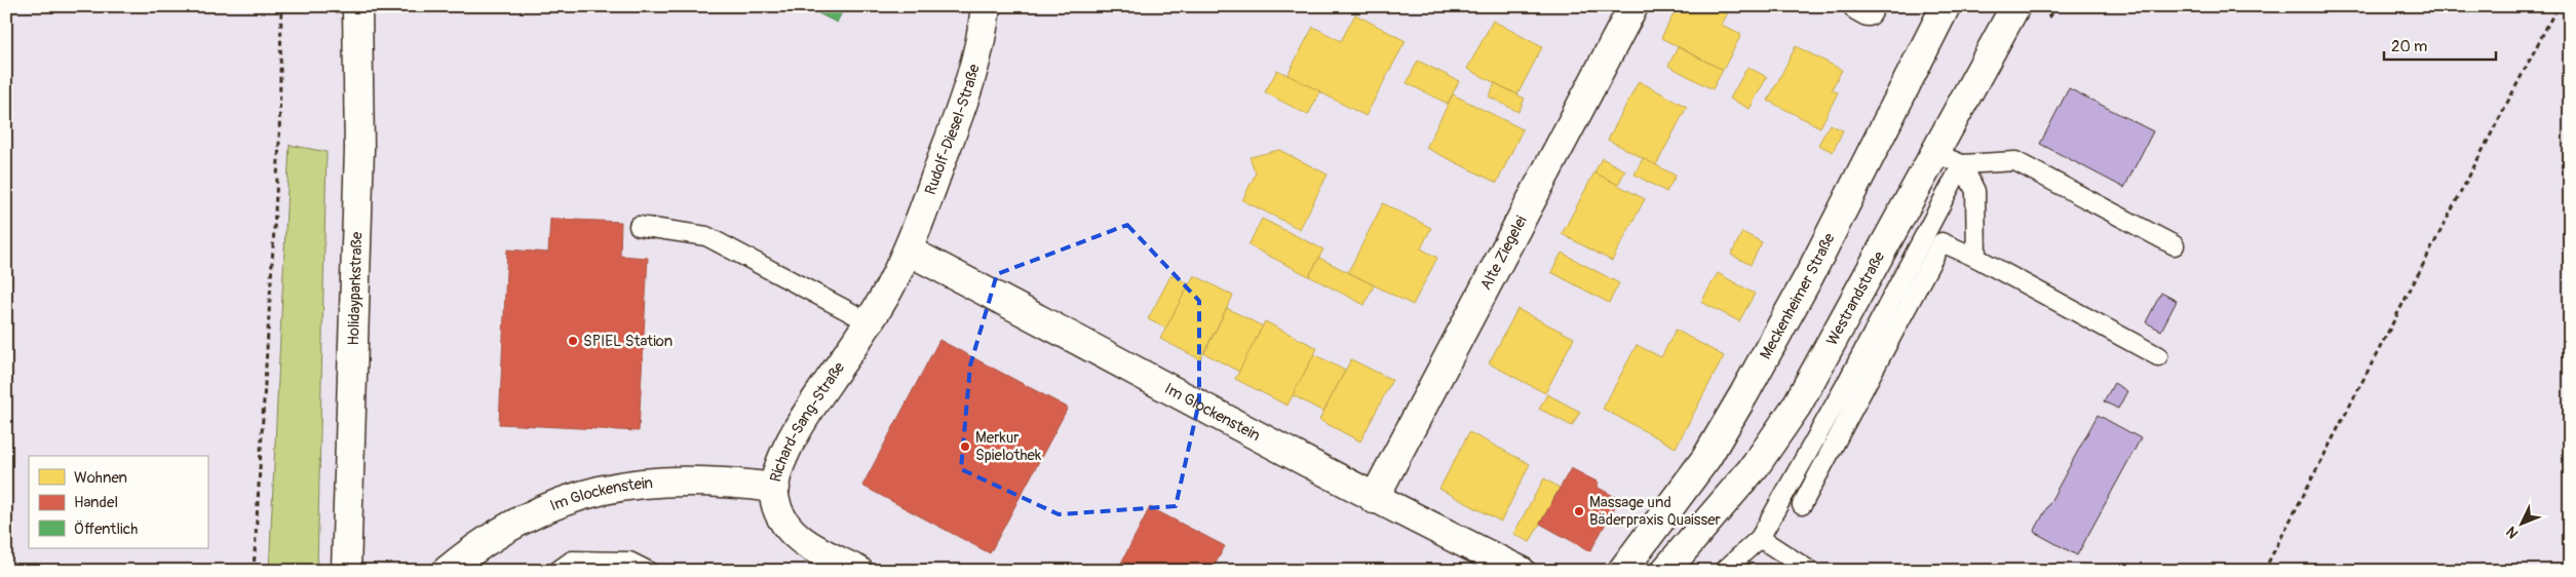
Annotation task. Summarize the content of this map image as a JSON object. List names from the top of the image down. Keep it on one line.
{"streets":{"street":["Rudolf-Diesel-Straße","Alte Ziegelei","Holidayparkstraße","Meckenheimer Straße","Westrandstraße","Im Glockenstein","Richard-Sang-Straße"]},"crossings":[["Rudolf-Diesel-Straße","Im Glockenstein"],["Rudolf-Diesel-Straße","Richard-Sang-Straße"],["Alte Ziegelei","Im Glockenstein"],["Im Glockenstein","Richard-Sang-Straße"]],"places":["SPIEL Station","Merkur Spielothek","Massage und Bäderpraxis Quaisser"],"legend":["Wohnen","Handel","Öffentlich"],"scale_bar":"20 m","north":"bottom left"}
